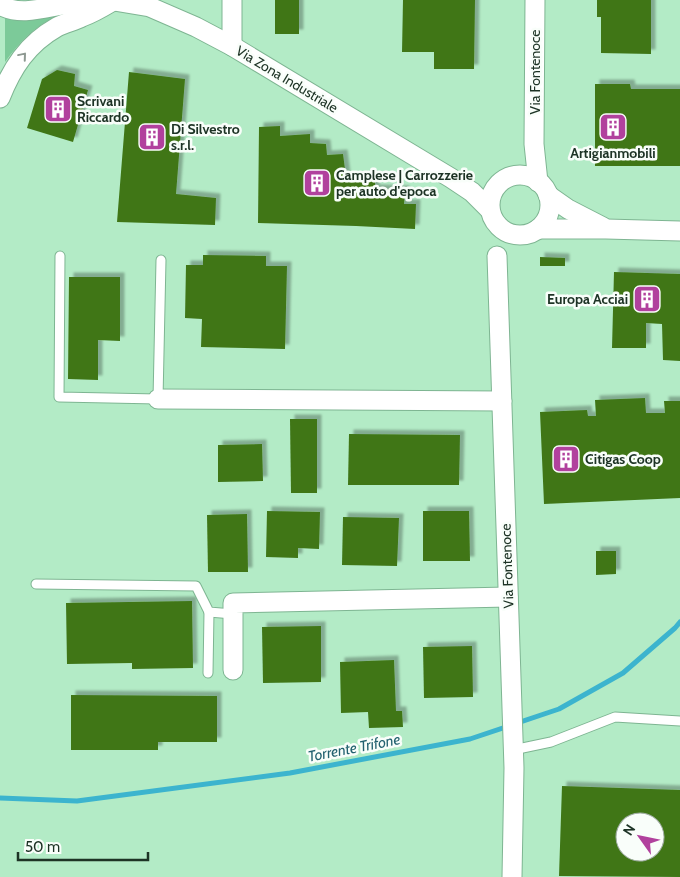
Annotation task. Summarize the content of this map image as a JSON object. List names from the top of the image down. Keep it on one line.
{"streets":{"street":["Via Fontenoce","Via Zona Industriale"]},"crossings":[["Via Fontenoce","Via Zona Industriale"]],"water":["Torrente Trifone"],"places":{"building":["Scrivani Riccardo","Artigianmobili","Di Silvestro s.r.l.","Camplese | Carrozzerie per auto d'epoca","Europa Acciai","Citigas Coop"]},"scale_bar":"50 m","north":"top left"}
